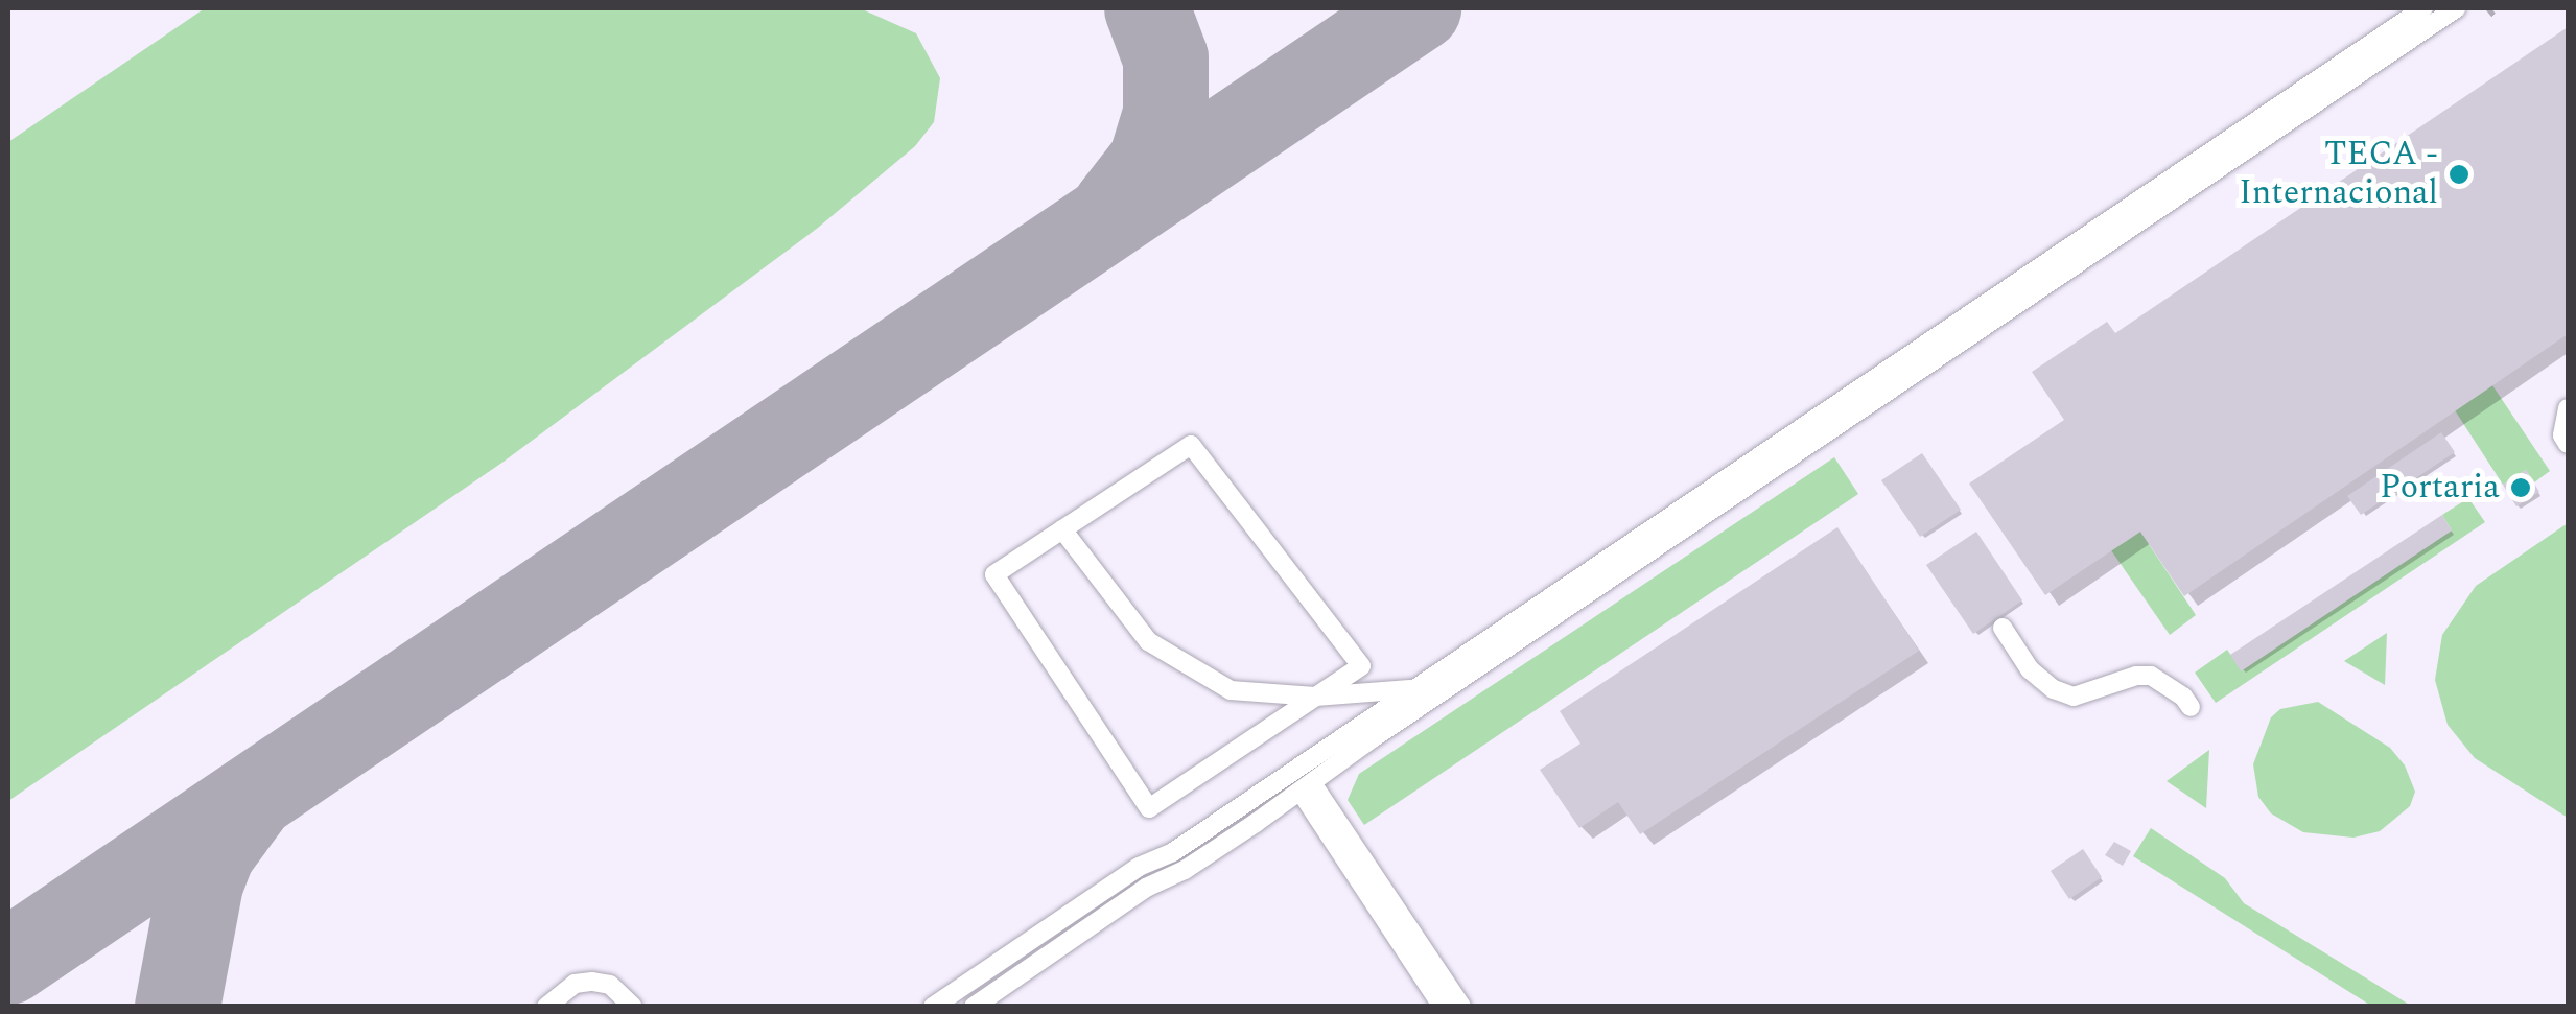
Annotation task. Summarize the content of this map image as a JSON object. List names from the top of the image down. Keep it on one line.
{"places":["TECA - Internacional","Portaria"]}
